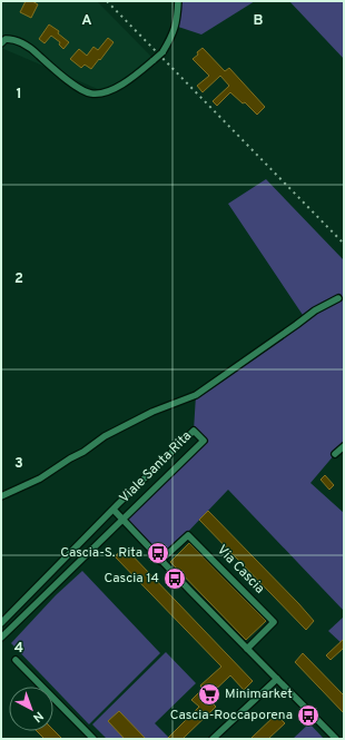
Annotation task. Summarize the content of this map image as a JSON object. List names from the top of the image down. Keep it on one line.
{"streets":{"street":["Viale Santa Rita","Via Cascia"]},"places":{"bus stop":["Cascia-S. Rita","Cascia 14","Cascia-Roccaporena"],"supermarket":["Minimarket"]},"north":"bottom right","grid":{"columns":["A","B"],"rows":["1","2","3","4"]}}
